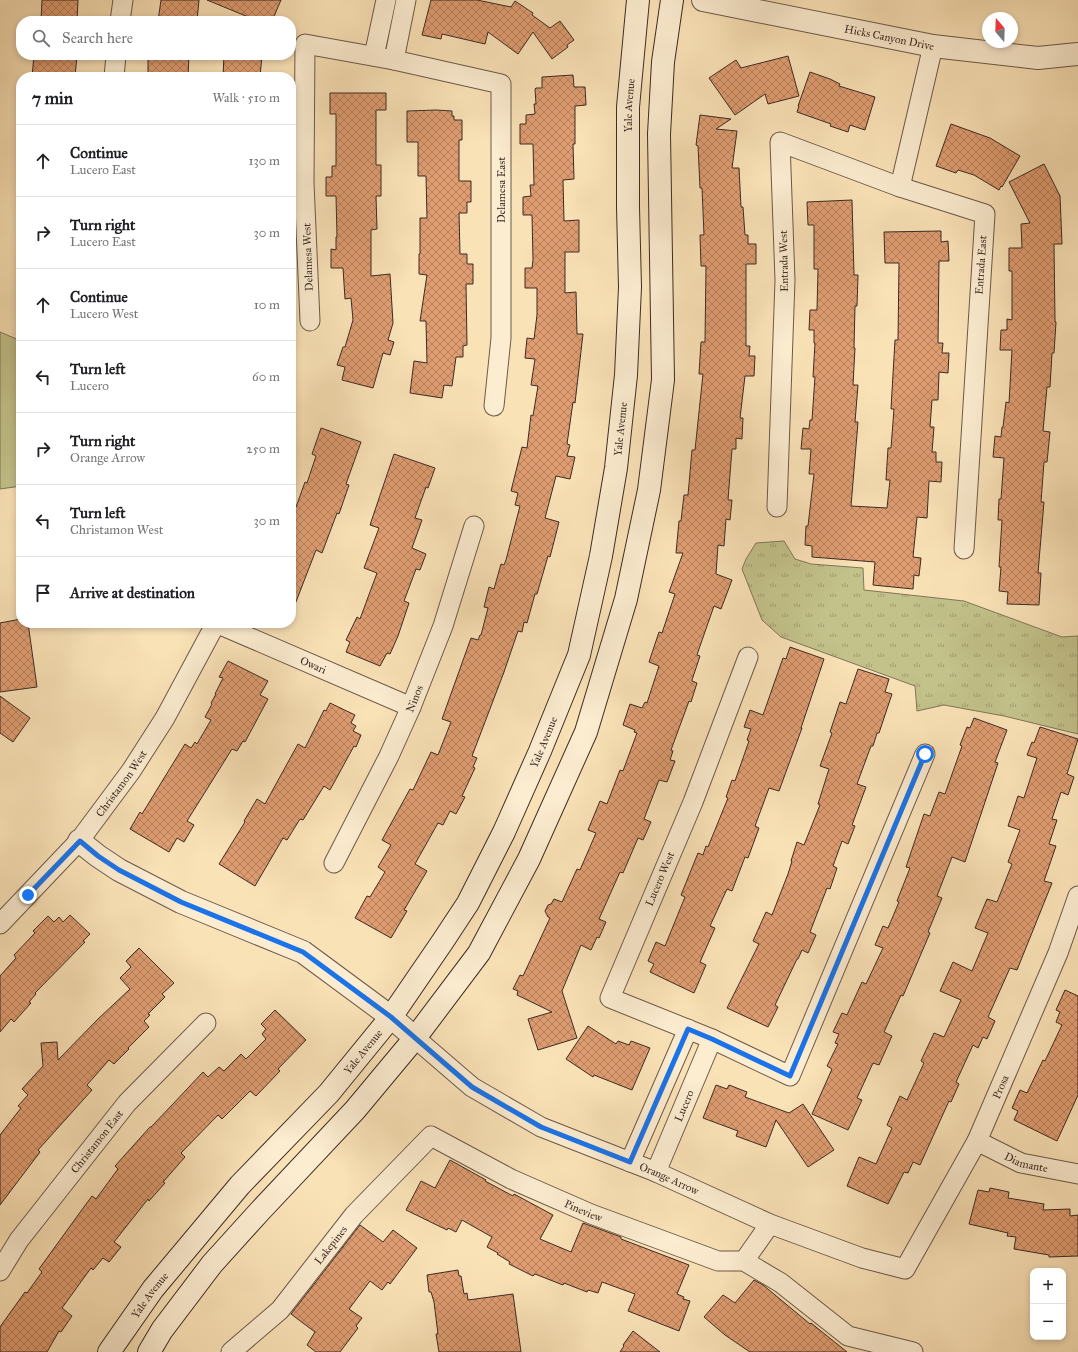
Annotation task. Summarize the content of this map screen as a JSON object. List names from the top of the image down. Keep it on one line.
{"streets":{"main road":["Hicks Canyon Drive","Yale Avenue","Orange Arrow"],"street":["Delamesa East","Delamesa West","Entrada West","Entrada East","Owari","Ninos","Christamon West","Lucero West","Prosa","Lucero","Christamon East","Diamante","Pineview","Lakepines"]},"crossings":[["Yale Avenue","Orange Arrow"],["Delamesa East","Delamesa West"],["Entrada West","Entrada East"],["Owari","Ninos"],["Christamon West","Orange Arrow"],["Lucero West","Lucero"],["Prosa","Diamante"],["Prosa","Orange Arrow"],["Lucero","Orange Arrow"],["Pineview","Lakepines"]],"north":"top","page":{"search":"Search here","heading":["7 min","Walk · 510 m"],"list":[["Continue","Lucero East","130 m"],["Turn right","Lucero East","30 m"],["Continue","Lucero West","10 m"],["Turn left","Lucero","60 m"],["Turn right","Orange Arrow","250 m"],["Turn left","Christamon West","30 m"],"Arrive at destination"],"map_buttons":["+","−"]}}
